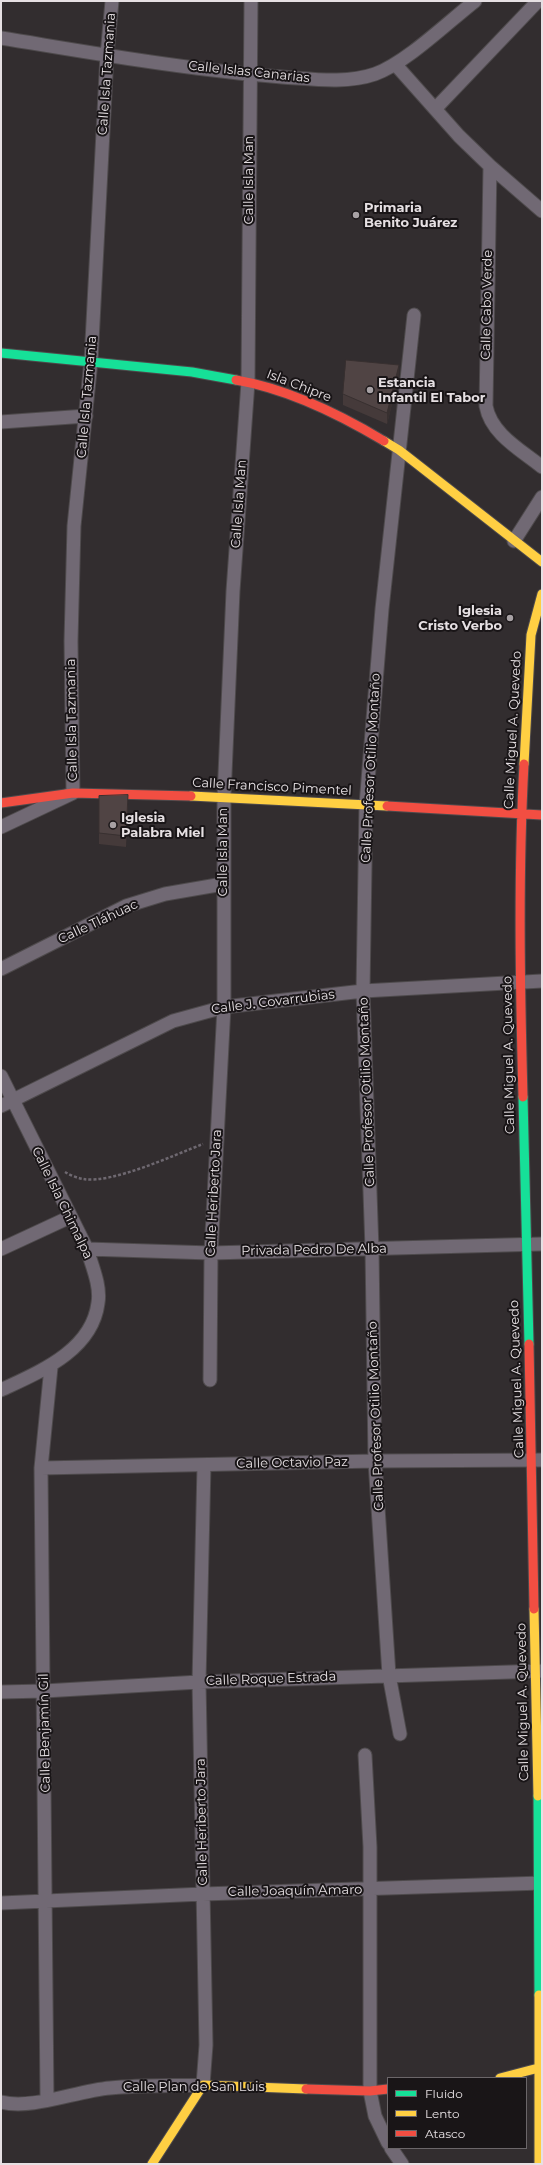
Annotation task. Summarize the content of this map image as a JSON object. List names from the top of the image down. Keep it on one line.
{"streets":{"street":["Calle Islas Canarias","Calle Isla Tazmania","Calle Isla Man","Calle Cabo Verde","Isla Chipre","Calle Miguel A. Quevedo","Calle Profesor Otilio Montaño","Calle Francisco Pimentel","Calle Tláhuac","Calle J. Covarrubias","Calle Heriberto Jara","Calle Isla Chimalpa","Privada Pedro De Alba","Calle Octavio Paz","Calle Roque Estrada","Calle Benjamín Gil","Calle Joaquín Amaro","Calle Plan de San Luis"]},"crossings":[["Calle Islas Canarias","Calle Isla Tazmania"],["Calle Islas Canarias","Calle Isla Man"],["Calle Isla Tazmania","Isla Chipre"],["Calle Isla Tazmania","Calle Francisco Pimentel"],["Calle Isla Man","Isla Chipre"],["Calle Isla Man","Calle Francisco Pimentel"],["Calle Isla Man","Calle Tláhuac"],["Calle Isla Man","Calle J. Covarrubias"],["Calle Isla Man","Calle Heriberto Jara"],["Isla Chipre","Calle Profesor Otilio Montaño"],["Calle Miguel A. Quevedo","Calle Francisco Pimentel"],["Calle Miguel A. Quevedo","Calle J. Covarrubias"],["Calle Miguel A. Quevedo","Privada Pedro De Alba"],["Calle Miguel A. Quevedo","Calle Octavio Paz"],["Calle Miguel A. Quevedo","Calle Roque Estrada"],["Calle Miguel A. Quevedo","Calle Joaquín Amaro"],["Calle Profesor Otilio Montaño","Calle Francisco Pimentel"],["Calle Profesor Otilio Montaño","Calle J. Covarrubias"],["Calle Profesor Otilio Montaño","Privada Pedro De Alba"],["Calle Profesor Otilio Montaño","Calle Octavio Paz"],["Calle Profesor Otilio Montaño","Calle Roque Estrada"],["Calle J. Covarrubias","Calle Heriberto Jara"],["Calle J. Covarrubias","Calle Isla Chimalpa"],["Calle Heriberto Jara","Privada Pedro De Alba"],["Calle Heriberto Jara","Calle Octavio Paz"],["Calle Heriberto Jara","Calle Roque Estrada"],["Calle Heriberto Jara","Calle Joaquín Amaro"],["Calle Heriberto Jara","Calle Plan de San Luis"],["Calle Isla Chimalpa","Privada Pedro De Alba"],["Calle Isla Chimalpa","Calle Benjamín Gil"],["Calle Octavio Paz","Calle Benjamín Gil"],["Calle Roque Estrada","Calle Benjamín Gil"],["Calle Benjamín Gil","Calle Joaquín Amaro"],["Calle Benjamín Gil","Calle Plan de San Luis"]],"places":["Primaria Benito Juárez","Estancia Infantil El Tabor","Iglesia Cristo Verbo","Iglesia Palabra Miel"],"legend":["Fluido","Lento","Atasco"]}
